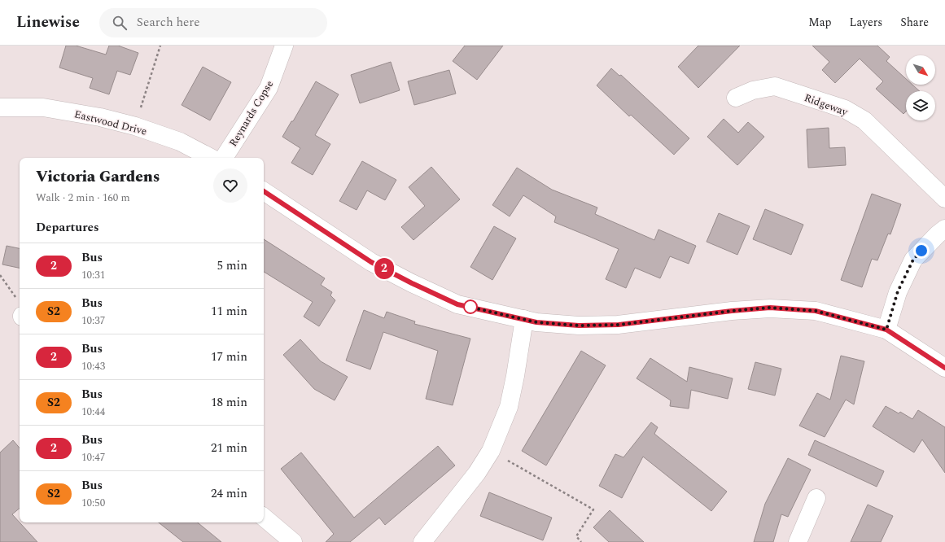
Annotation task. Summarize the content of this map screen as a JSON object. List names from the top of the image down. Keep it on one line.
{"streets":{"street":["Ridgeway","Reynards Copse","Eastwood Drive"]},"lines":["bus line 2"],"north":"bottom right","page":{"header":"Linewise","search":"Search here","nav":["Map","Layers","Share"],"on_map":"2","heading":[["Victoria Gardens","Walk · 2 min · 160 m"],"Departures"],"list":[{"mark":"2","name":"Bus","note":"10:31","value":"5 min"},{"mark":"S2","name":"Bus","note":"10:37","value":"11 min"},{"mark":"2","name":"Bus","note":"10:43","value":"17 min"},{"mark":"S2","name":"Bus","note":"10:44","value":"18 min"},{"mark":"2","name":"Bus","note":"10:47","value":"21 min"},{"mark":"S2","name":"Bus","note":"10:50","value":"24 min"}]}}
